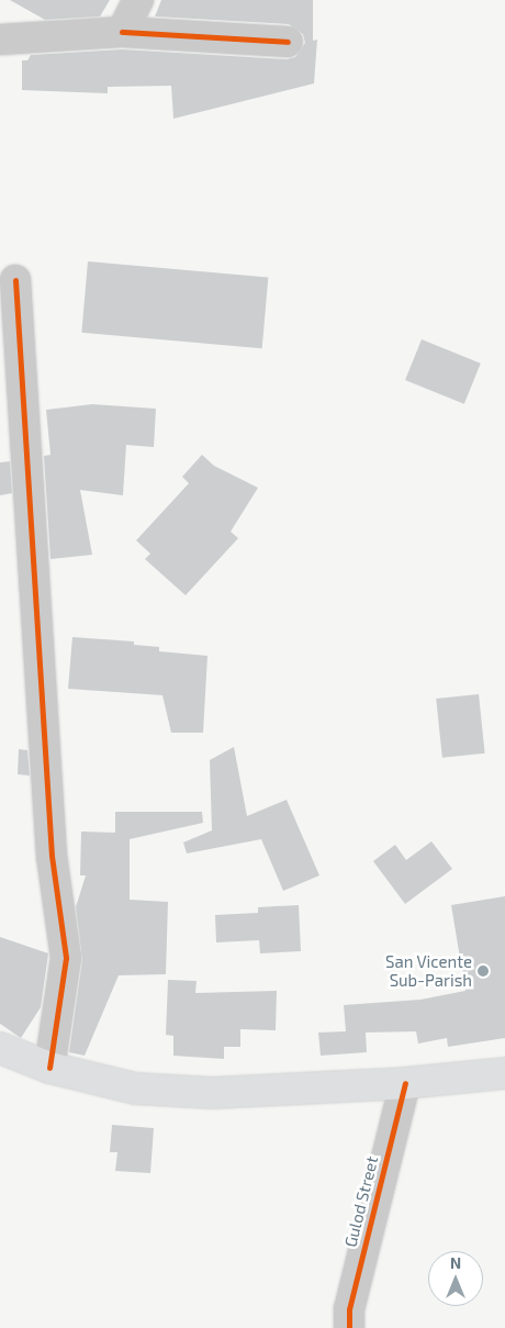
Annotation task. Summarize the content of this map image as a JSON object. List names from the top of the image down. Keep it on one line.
{"streets":{"street":["Gulod Street"]},"places":["San Vicente Sub-Parish"],"north":"top"}
